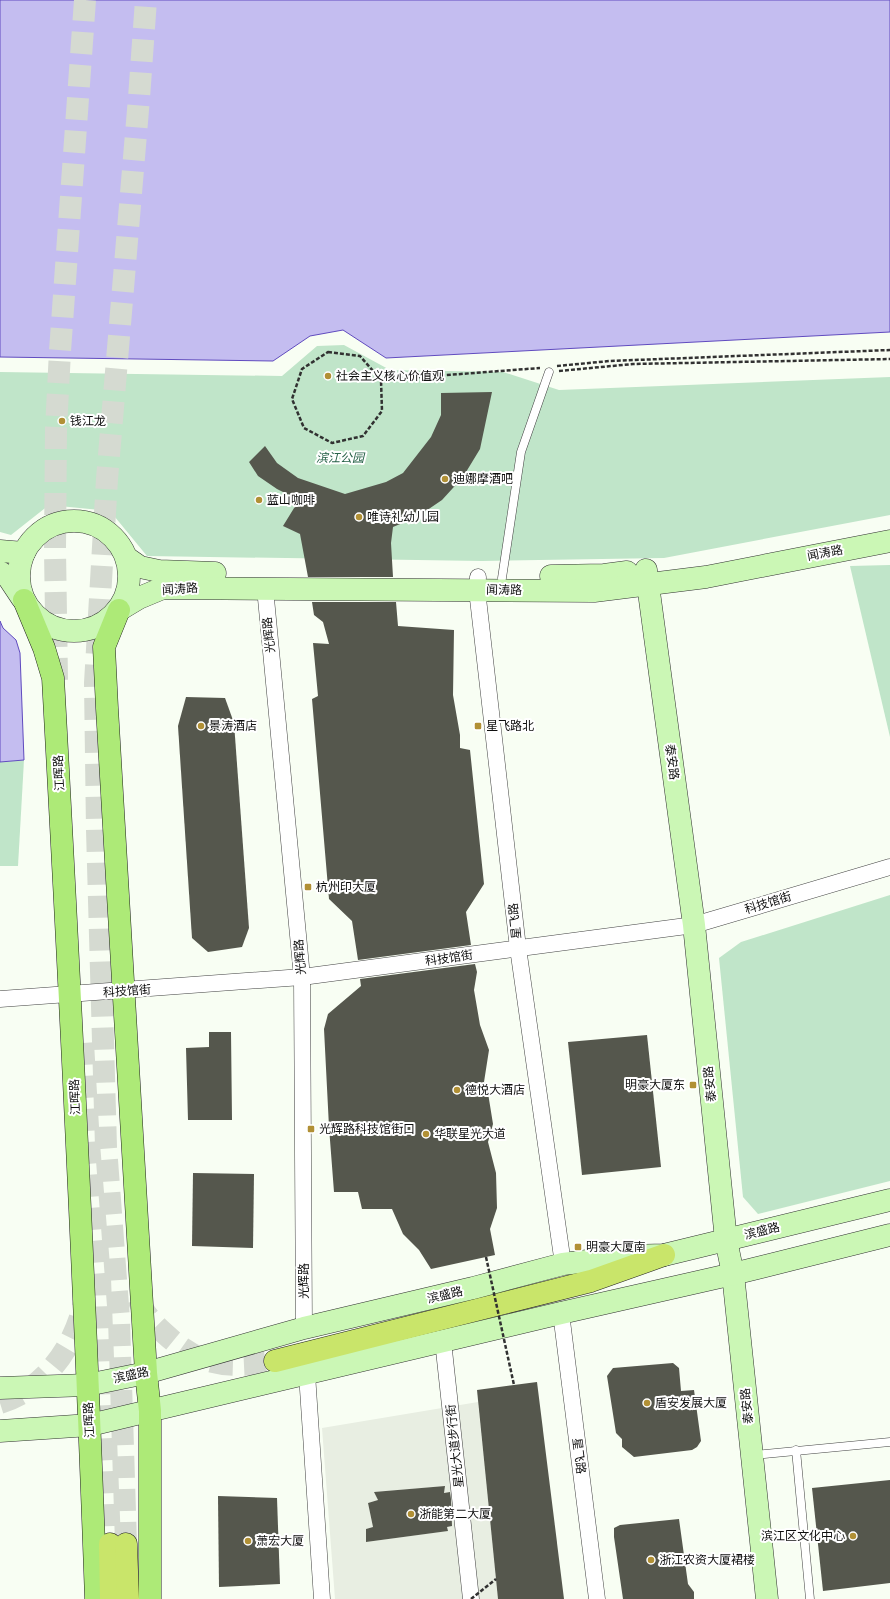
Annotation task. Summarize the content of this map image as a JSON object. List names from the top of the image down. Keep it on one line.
{"streets":{"main road":["闻涛路","泰安路","江晖路","滨盛路"],"street":["光辉路","科技馆街","星飞路","星光大道步行街"]},"crossings":[["闻涛路","光辉路"],["闻涛路","泰安路"],["闻涛路","江晖路"],["闻涛路","星飞路"],["光辉路","科技馆街"],["光辉路","滨盛路"],["泰安路","科技馆街"],["泰安路","滨盛路"],["江晖路","科技馆街"],["江晖路","滨盛路"],["科技馆街","星飞路"],["星飞路","滨盛路"]],"parks":["滨江公园"],"places":{"other":["社会主义核心价值观","钱江龙","迪娜摩酒吧","蓝山咖啡","唯诗礼幼儿园","景涛酒店","德悦大酒店","华联星光大道","盾安发展大厦","浙能第二大厦","滨江区文化中心","萧宏大厦","浙江农资大厦裙楼"],"transit":["星飞路北","杭州印大厦","明豪大厦东","光辉路科技馆街口","明豪大厦南"]}}
